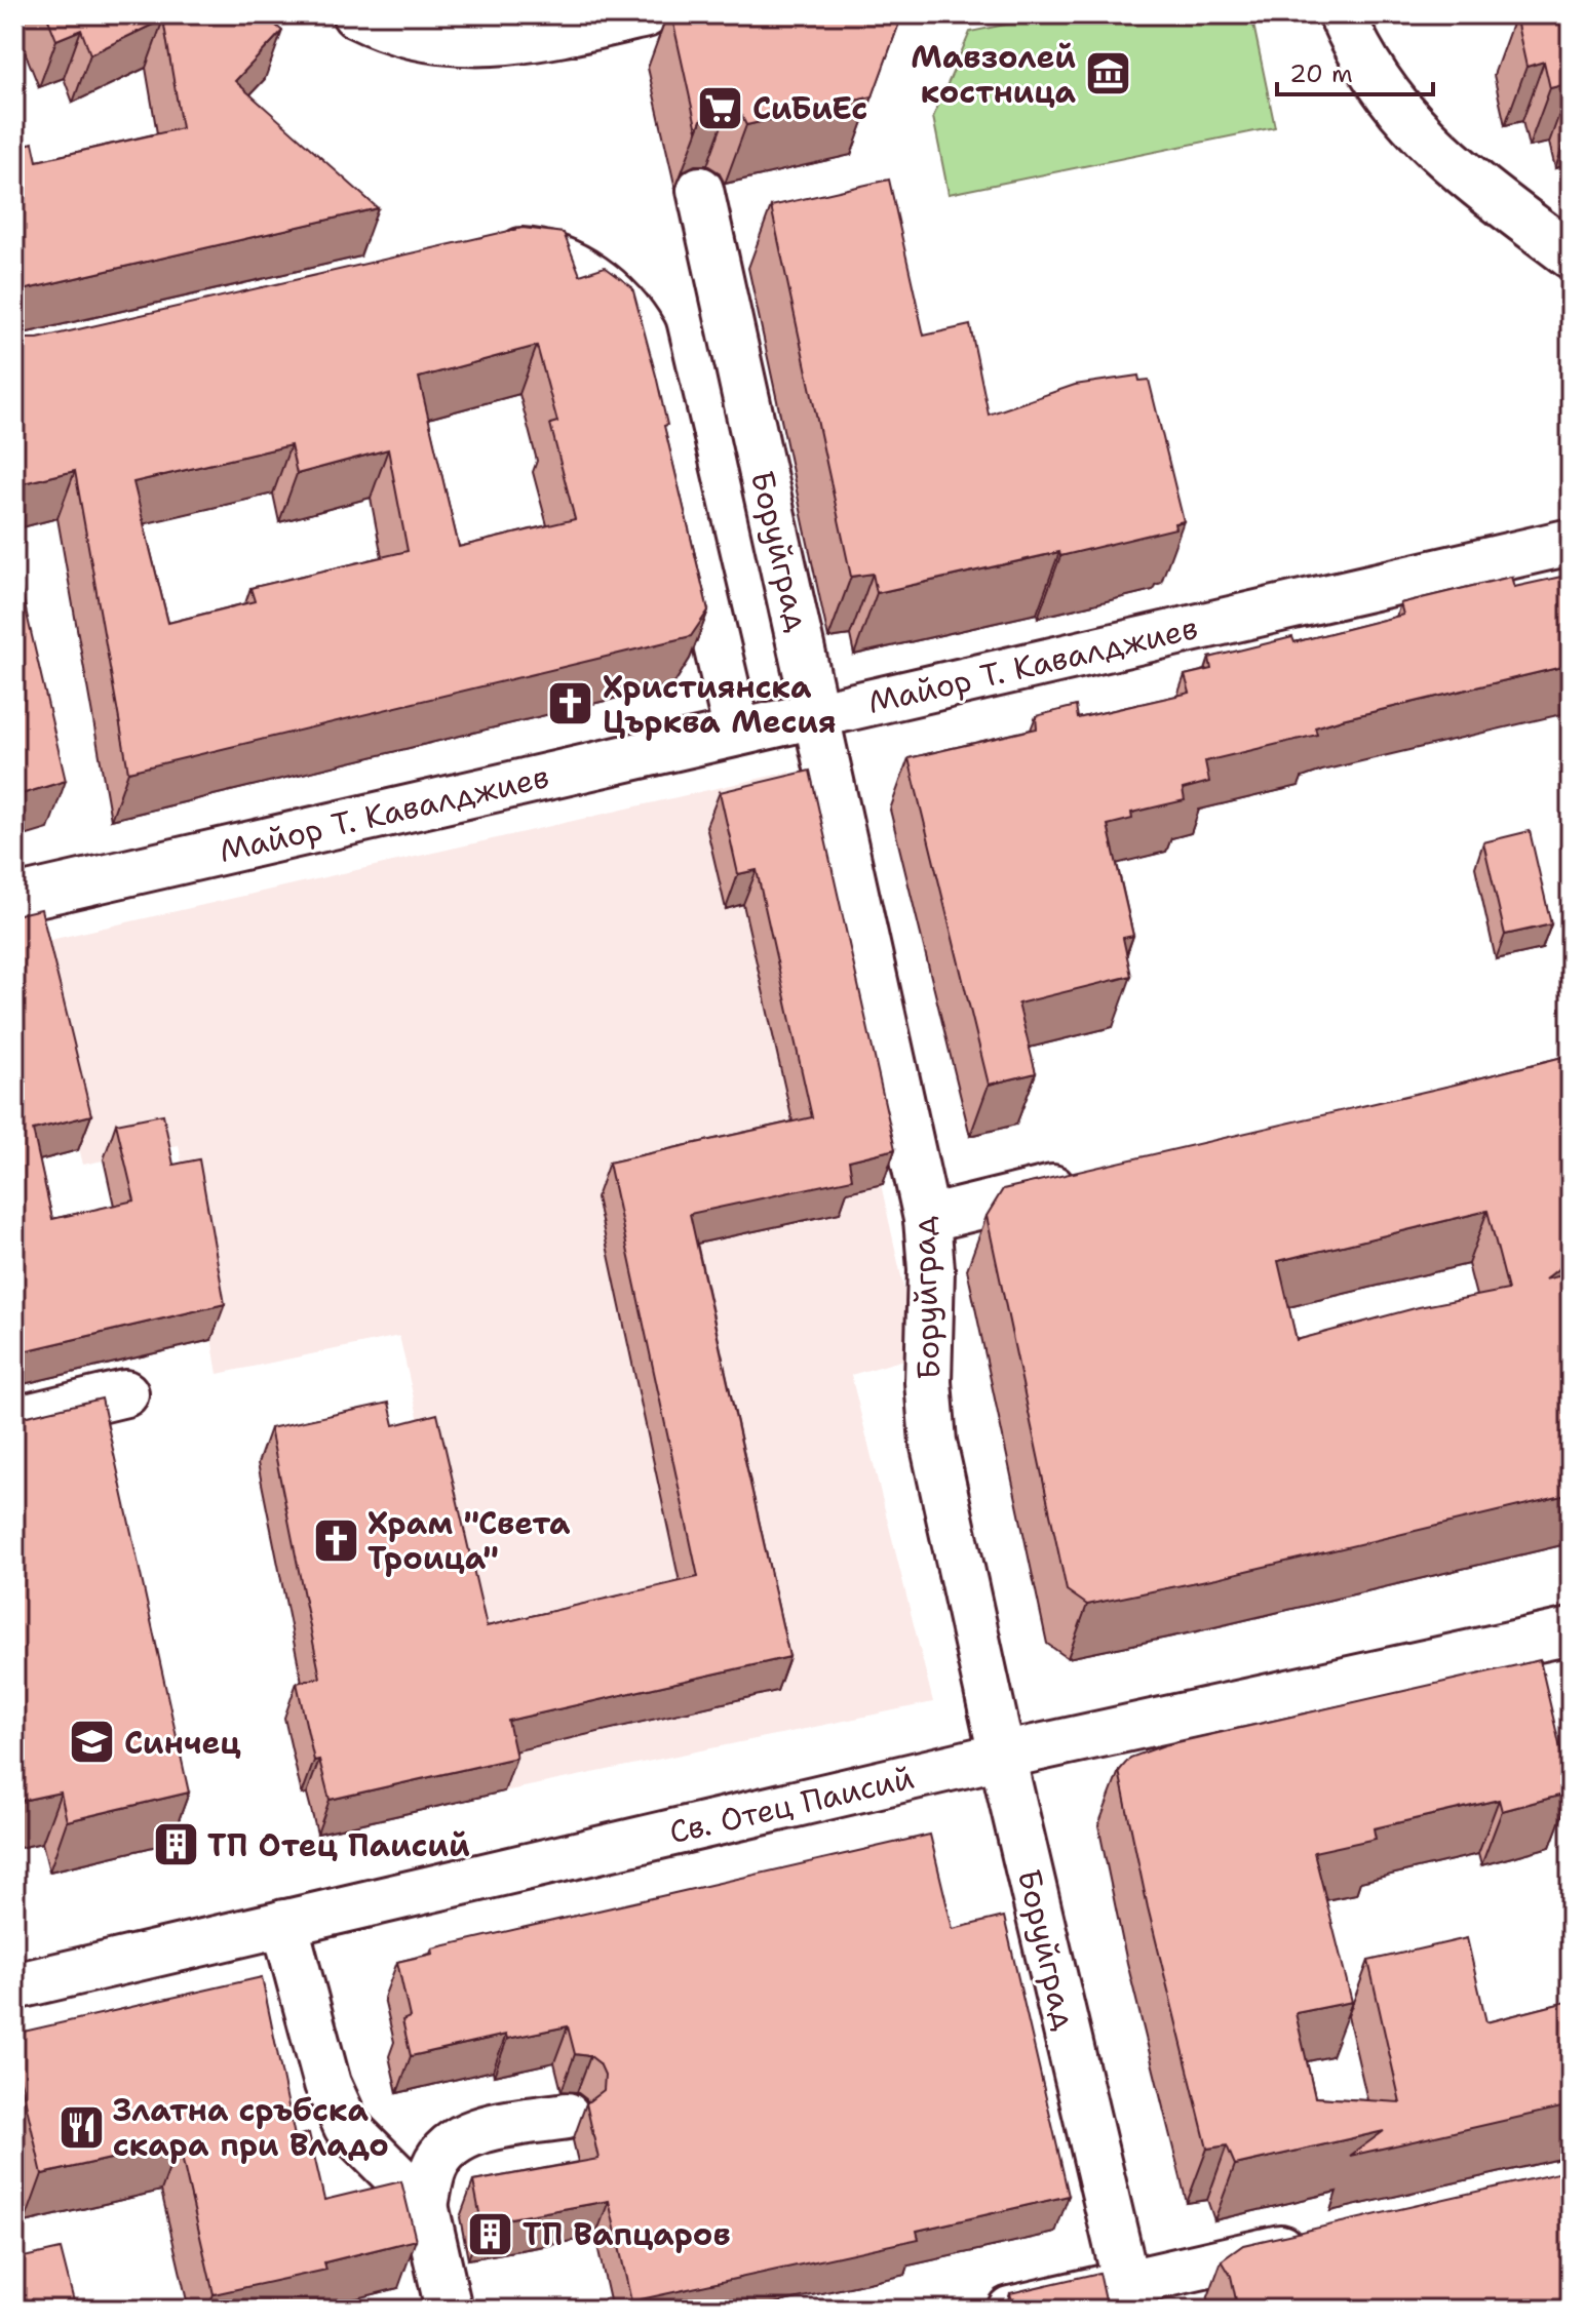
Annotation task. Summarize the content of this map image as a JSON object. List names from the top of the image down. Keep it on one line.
{"streets":{"street":["Боруйград","Майор Т. Кавалджиев","Св. Отец Паисий"]},"crossings":[["Боруйград","Майор Т. Кавалджиев"],["Боруйград","Св. Отец Паисий"]],"places":{"museum":["Мавзолей костница"],"supermarket":["СиБиЕс"],"church":["Християнска Църква Месия","Храм \"Света Троица\""],"school or university":["Синчец"],"building":["ТП Отец Паисий","ТП Вапцаров"],"restaurant":["Златна сръбска скара при Владо"]},"scale_bar":"20 m"}
